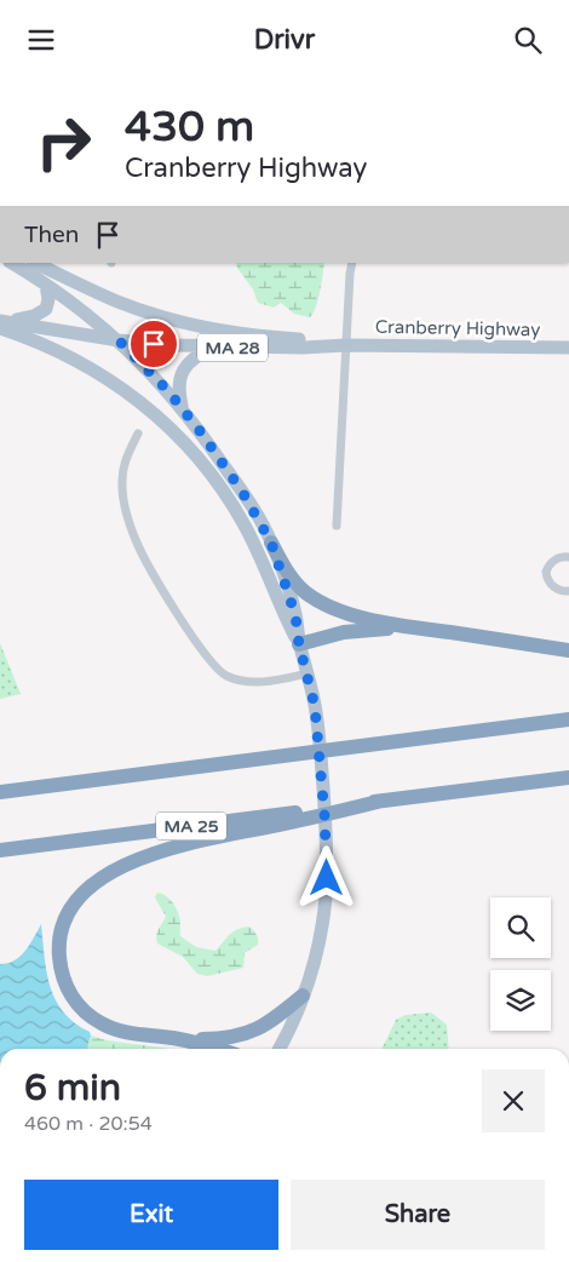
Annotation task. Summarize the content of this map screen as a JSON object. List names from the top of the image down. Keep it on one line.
{"streets":{"highway":["MA 25"],"main road":["Cranberry Highway","MA 28"]},"page":{"header":"Drivr","turn":["430 m","Cranberry Highway"],"then":"Then","heading":["6 min","460 m · 20:54"],"buttons":["Exit","Share"]}}
